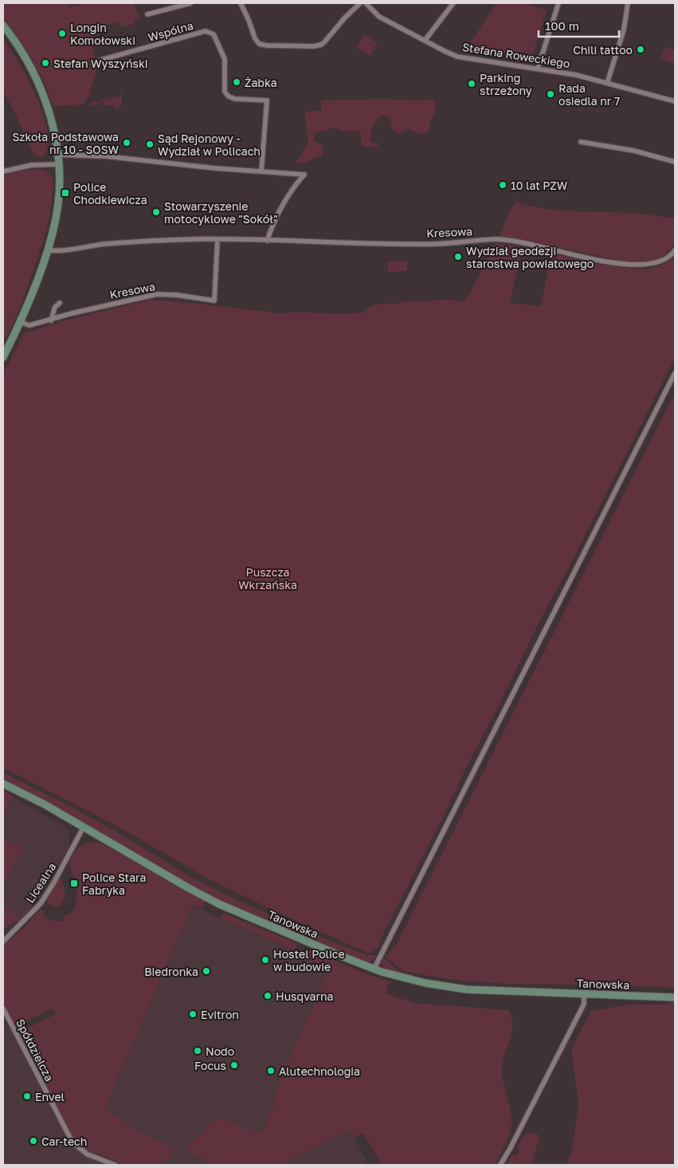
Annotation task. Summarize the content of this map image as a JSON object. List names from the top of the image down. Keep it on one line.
{"streets":{"main road":["Tanowska"],"street":["Wspólna","Stefana Roweckiego","Kresowa","Licealna","Spółdzielcza"]},"crossings":[["Licealna","Tanowska"]],"parks":["Puszcza Wkrzańska"],"places":{"other":["Longin Komołowski","Chili tattoo","Stefan Wyszyński","Żabka","Parking strzeżony","Rada osiedla nr 7","Szkoła Podstawowa nr 10 - SOSW","Sąd Rejonowy - Wydział w Policach","10 lat PZW","Stowarzyszenie motocyklowe \"Sokół\"","Wydział geodezji starostwa powiatowego","Hostel Police w budowie","Biedronka","Husqvarna","Evitron","Nodo","Focus","Alutechnologia","Envel","Car-tech"],"transit":["Police Chodkiewicza","Police Stara Fabryka"]},"scale_bar":"100 m"}
